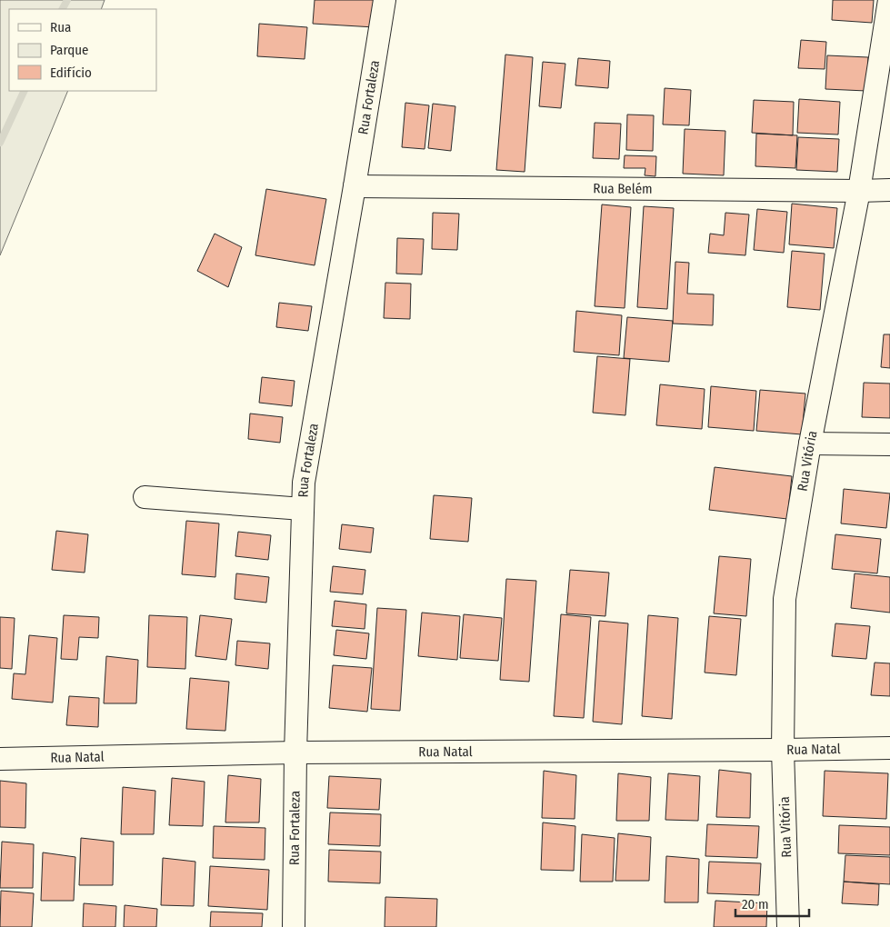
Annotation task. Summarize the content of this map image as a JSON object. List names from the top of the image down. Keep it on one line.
{"streets":{"street":["Rua Fortaleza","Rua Belém","Rua Vitória","Rua Natal"]},"crossings":[["Rua Fortaleza","Rua Belém"],["Rua Fortaleza","Rua Natal"],["Rua Belém","Rua Vitória"],["Rua Vitória","Rua Natal"]],"legend":["Rua","Parque","Edifício"],"scale_bar":"20 m"}
